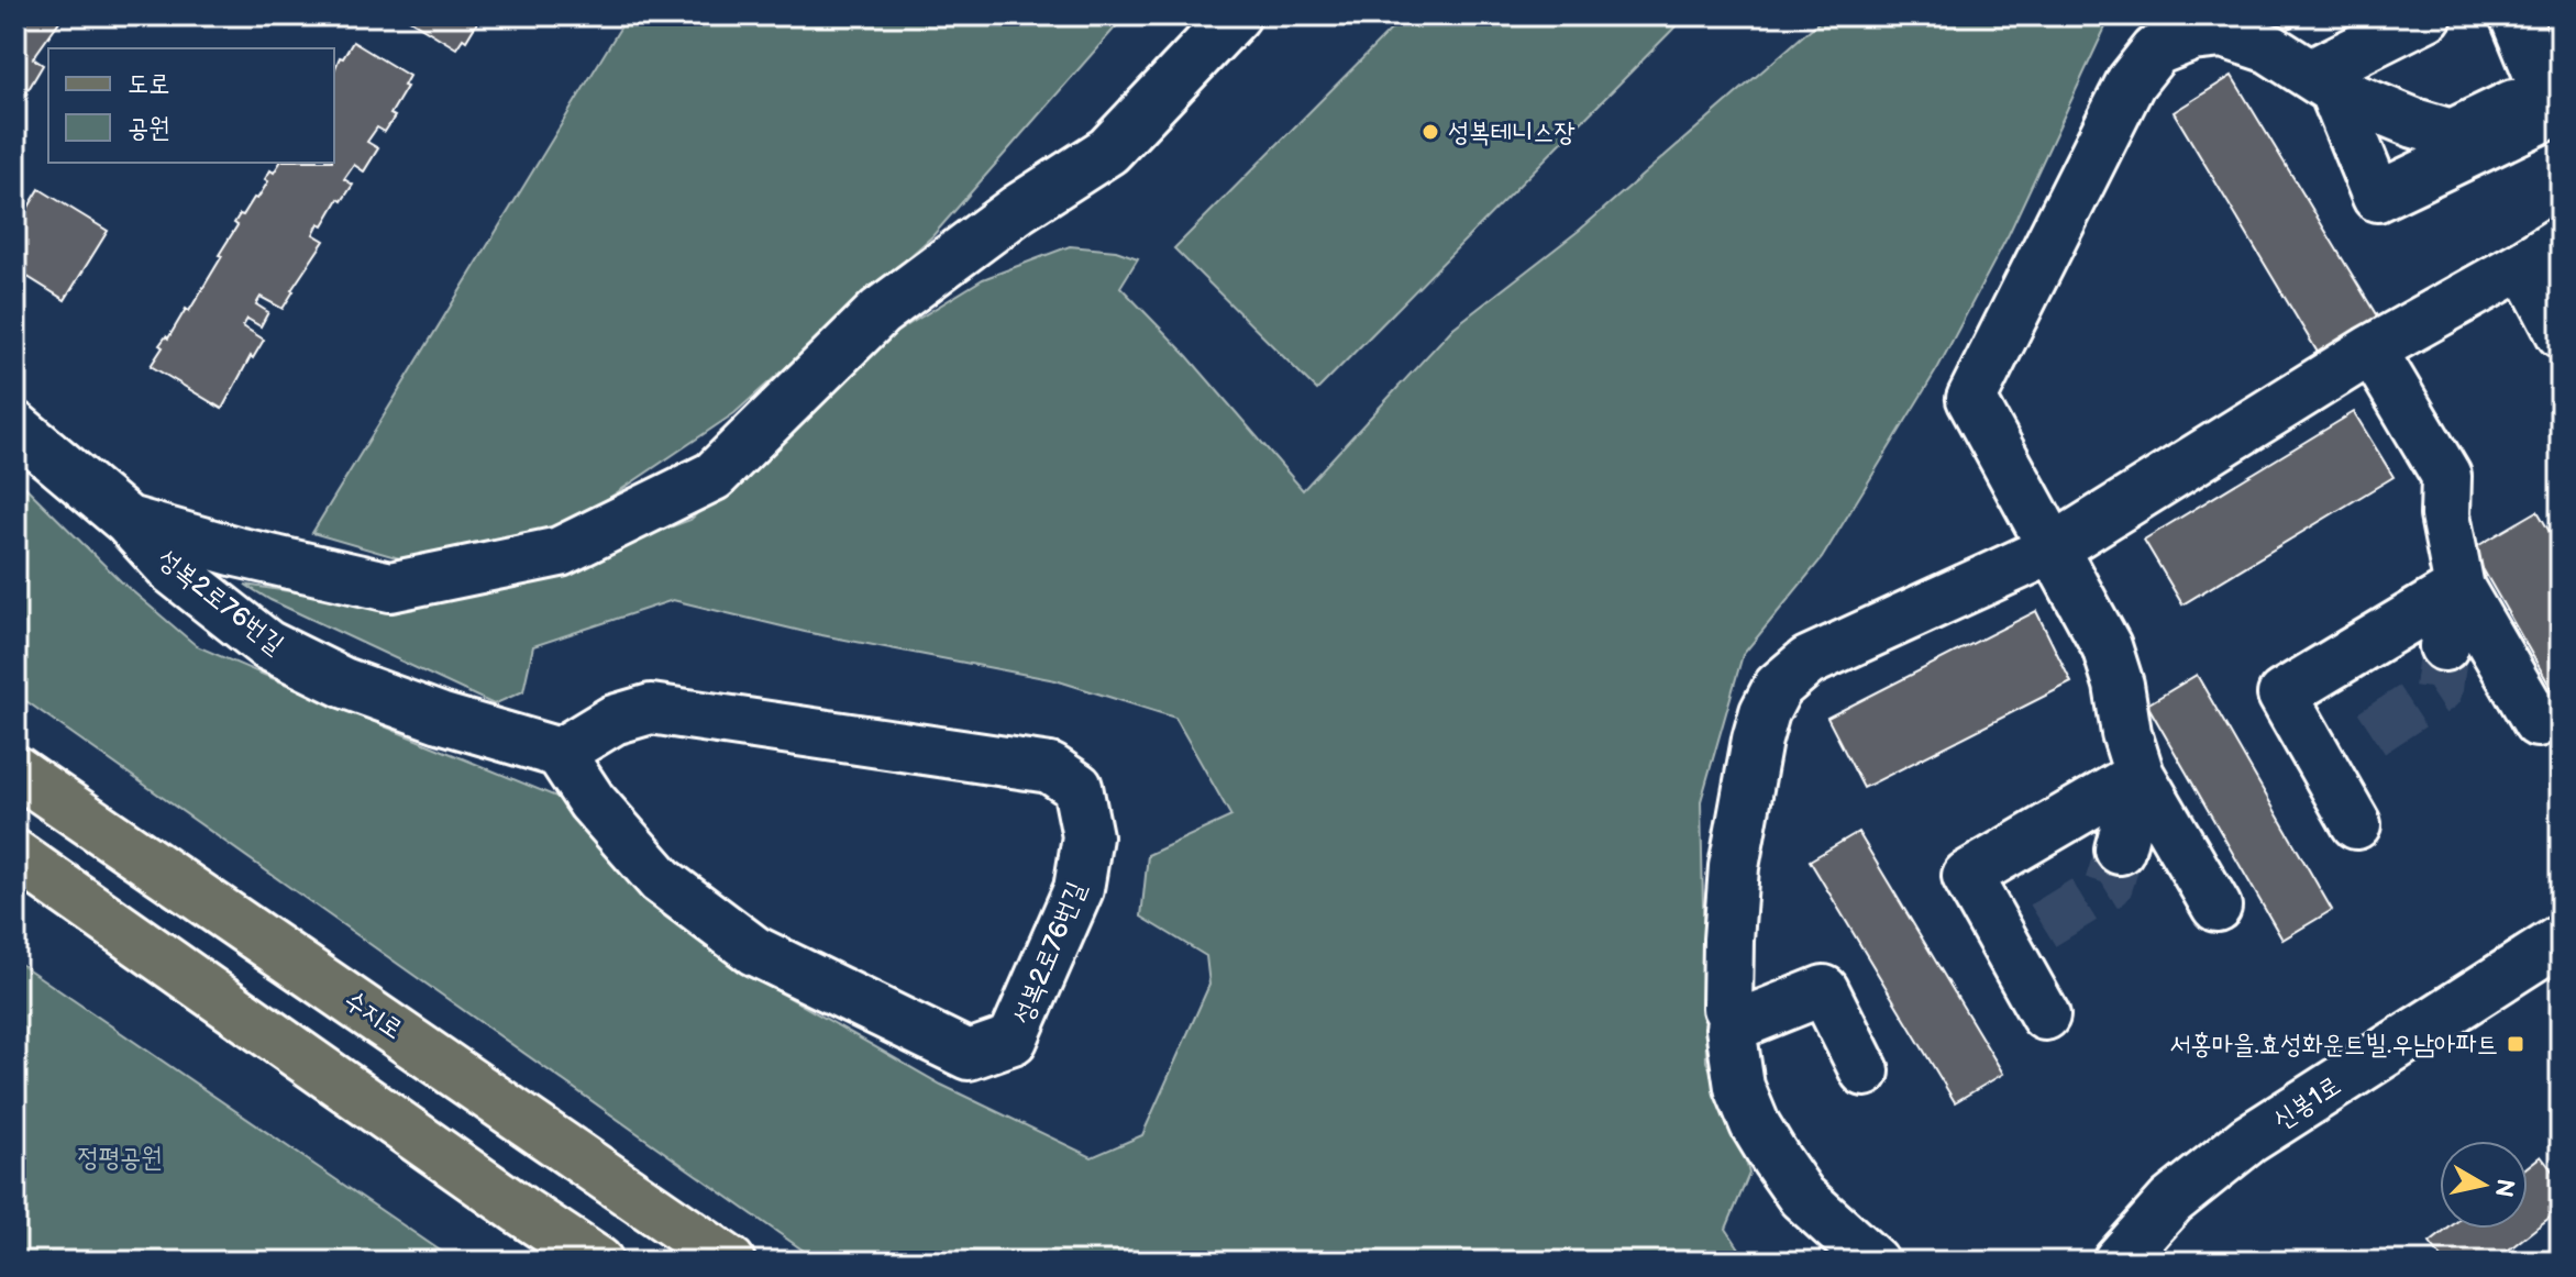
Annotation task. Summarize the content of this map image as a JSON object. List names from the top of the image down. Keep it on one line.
{"streets":{"main road":["수지로"],"street":["성복2로76번길","신봉1로"]},"parks":["정평공원"],"places":{"other":["성복테니스장"],"transit":["서홍마을.효성화운트빌.우남아파트"]},"legend":["도로","공원"],"north":"right"}
